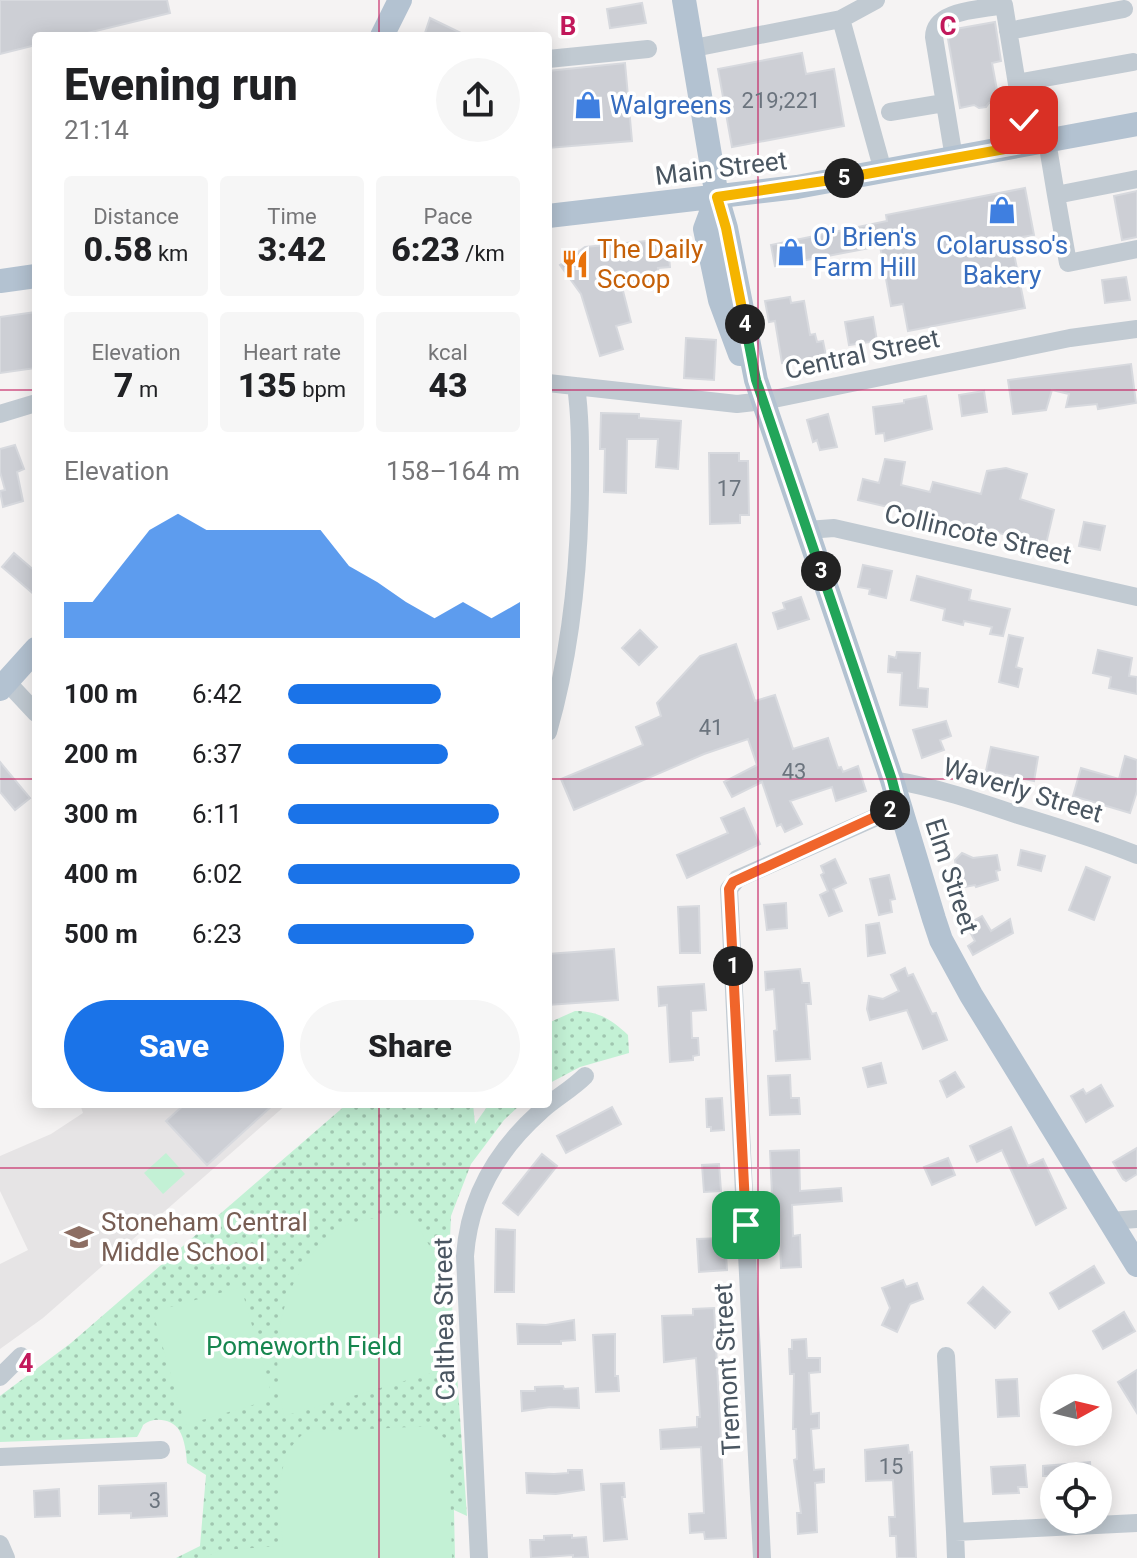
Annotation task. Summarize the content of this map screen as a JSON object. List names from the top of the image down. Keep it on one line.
{"streets":{"main road":["Main Street","Elm Street"],"street":["Central Street","Collincote Street","Waverly Street","Calthea Street","Tremont Street"]},"crossings":[["Main Street","Elm Street"],["Central Street","Elm Street"],["Collincote Street","Elm Street"],["Waverly Street","Elm Street"],["Elm Street","Tremont Street"]],"parks":["Pomeworth Field"],"places":{"shop":["Walgreens","Colarusso's Bakery","O' Brien's Farm Hill"],"restaurant":["The Daily Scoop"],"school or university":["Stoneham Central Middle School"]},"house_numbers":["219;221","17","41","43","15","3"],"north":"right","page":{"heading":["Evening run","21:14"],"pins":["5","4","3","2","1"],"stats":[["Distance","0.58 km"],["Time","3:42"],["Pace","6:23 /km"],["Elevation","7 m"],["Heart rate","135 bpm"],["kcal","43"]],"chart":["Elevation","158–164 m"],"list":[{"name":"100 m","note":"6:42"},{"name":"200 m","note":"6:37"},{"name":"300 m","note":"6:11"},{"name":"400 m","note":"6:02"},{"name":"500 m","note":"6:23"}],"buttons":["Save","Share"]},"grid":{"columns":["B","C"],"rows":["4"]}}
